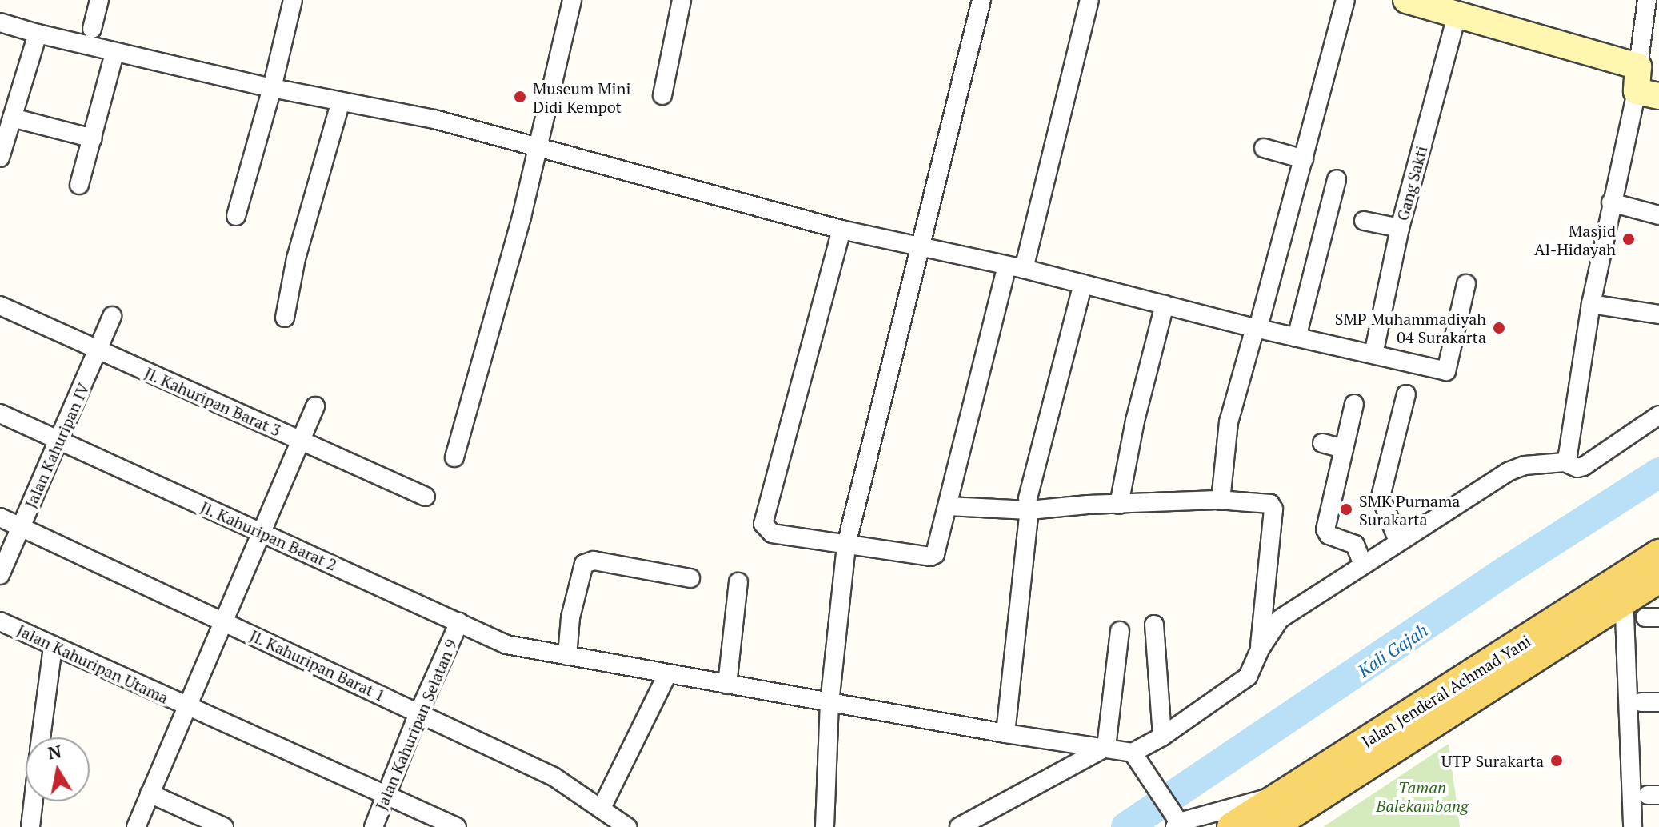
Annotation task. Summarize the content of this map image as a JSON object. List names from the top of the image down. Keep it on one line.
{"streets":{"main road":["Jalan Jenderal Achmad Yani"],"street":["Gang Sakti","Jl. Kahuripan Barat 3","Jalan Kahuripan IV","Jl. Kahuripan Barat 2","Jalan Kahuripan Utama","Jl. Kahuripan Barat 1","Jalan Kahuripan Selatan 9"]},"crossings":[["Jl. Kahuripan Barat 3","Jalan Kahuripan IV"],["Jalan Kahuripan IV","Jl. Kahuripan Barat 2"],["Jalan Kahuripan IV","Jl. Kahuripan Barat 1"],["Jl. Kahuripan Barat 2","Jalan Kahuripan Selatan 9"],["Jalan Kahuripan Utama","Jalan Kahuripan Selatan 9"],["Jl. Kahuripan Barat 1","Jalan Kahuripan Selatan 9"]],"water":["Kali Gajah"],"parks":["Taman Balekambang"],"places":["Museum Mini Didi Kempot","Masjid Al-Hidayah","SMP Muhammadiyah 04 Surakarta","SMK Purnama Surakarta","UTP Surakarta"],"north":"top"}
